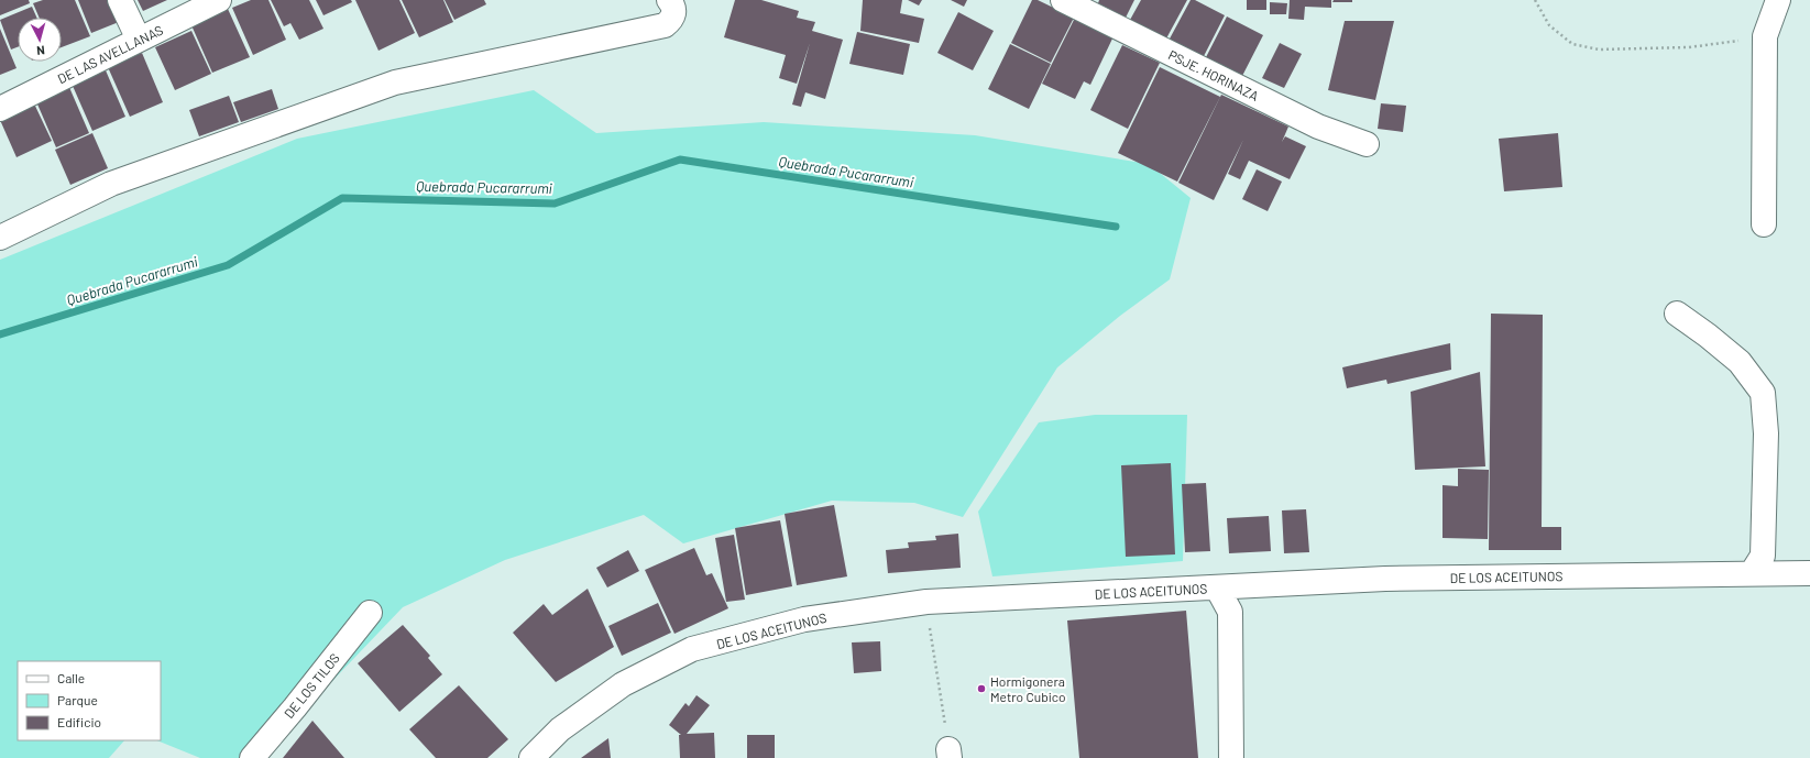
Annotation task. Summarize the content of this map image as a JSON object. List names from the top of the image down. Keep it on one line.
{"streets":{"street":["DE LAS AVELLANAS","PSJE. HORINAZA","DE LOS ACEITUNOS","DE LOS TILOS"]},"water":["Quebrada Pucararrumi"],"places":["Hormigonera Metro Cubico"],"legend":["Calle","Parque","Edificio"],"north":"bottom"}
